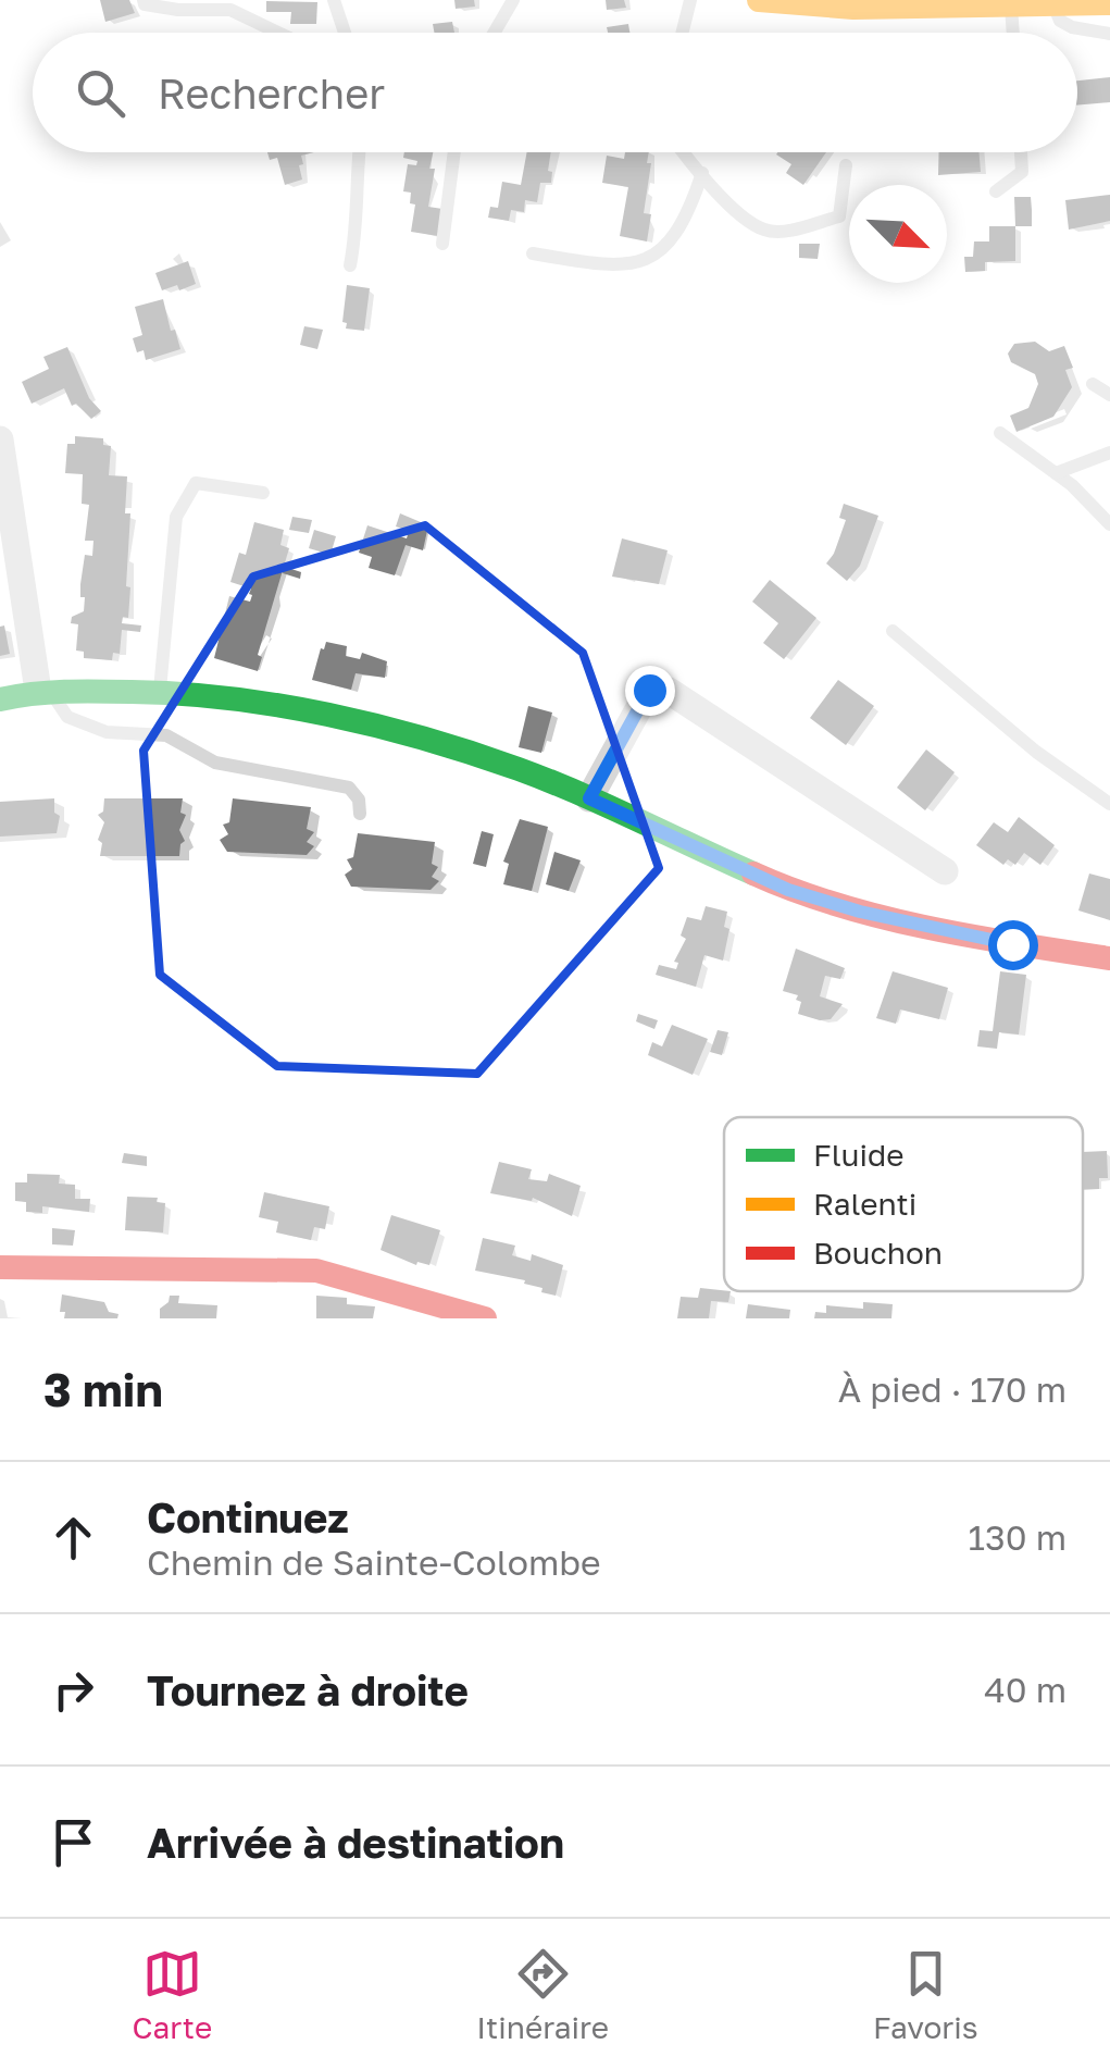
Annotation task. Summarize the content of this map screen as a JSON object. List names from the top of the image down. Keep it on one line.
{"legend":["Fluide","Ralenti","Bouchon"],"north":"bottom right","page":{"search":"Rechercher","heading":["3 min","À pied · 170 m"],"list":[["Continuez","Chemin de Sainte-Colombe","130 m"],["Tournez à droite","40 m"],"Arrivée à destination"],"nav":["Carte","Itinéraire","Favoris"]}}
